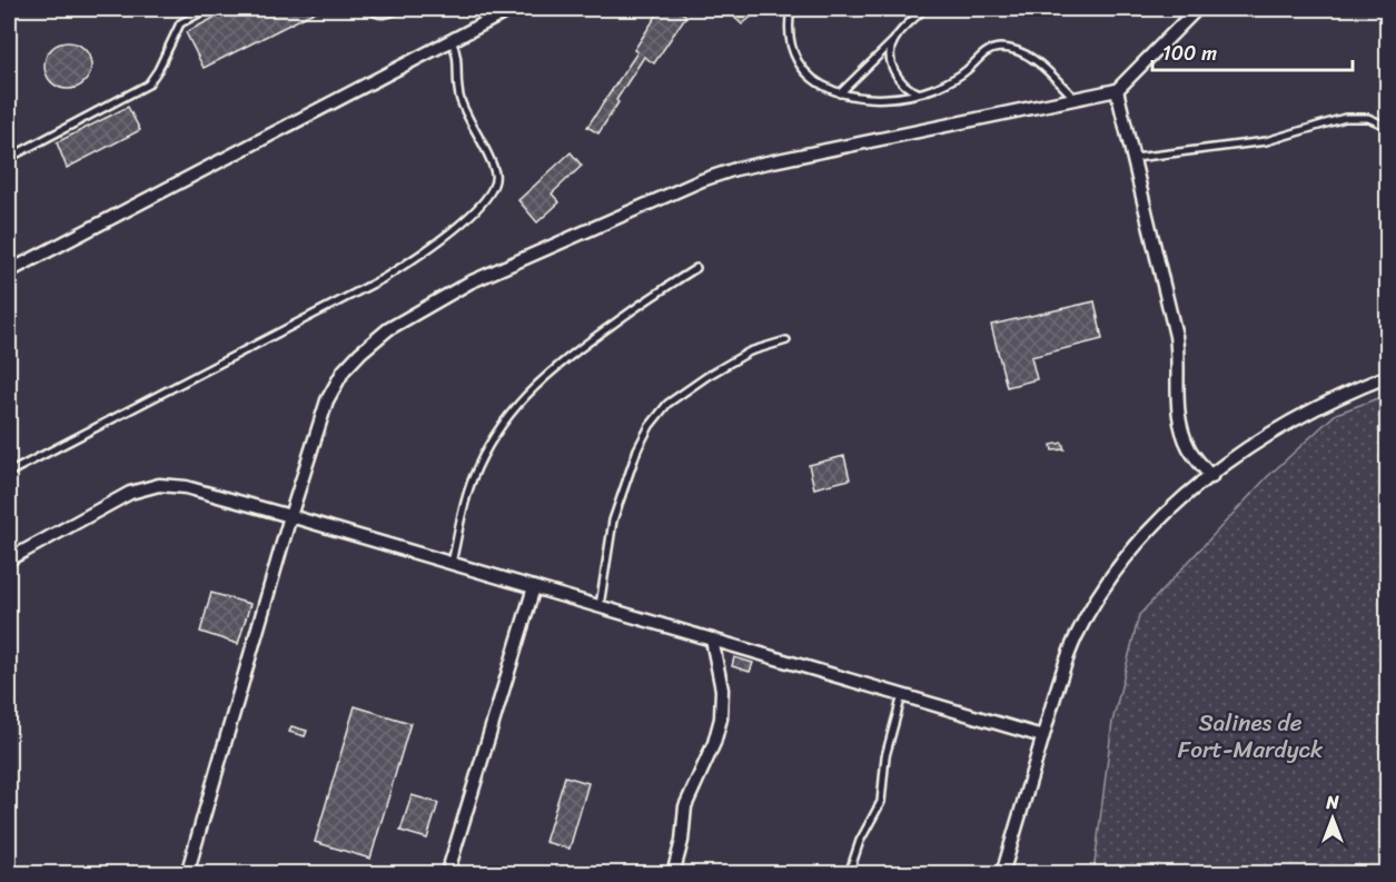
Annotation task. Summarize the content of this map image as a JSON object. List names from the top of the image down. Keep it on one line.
{"parks":["Salines de Fort-Mardyck"],"scale_bar":"100 m","north":"top"}
